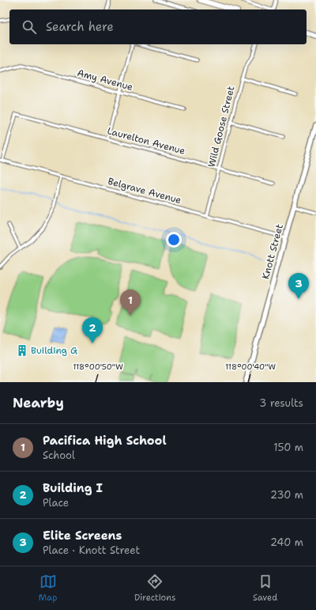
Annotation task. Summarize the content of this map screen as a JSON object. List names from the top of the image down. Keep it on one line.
{"streets":{"main road":["Knott Street"],"street":["Amy Avenue","Wild Goose Street","Laurelton Avenue","Belgrave Avenue"]},"crossings":[["Wild Goose Street","Laurelton Avenue"],["Wild Goose Street","Belgrave Avenue"],["Laurelton Avenue","Belgrave Avenue"],["Belgrave Avenue","Knott Street"]],"places":{"building":["Building G"]},"page":{"search":"Search here","pins":["3","1","2"],"heading":["Nearby","3 results"],"list":[{"mark":"1","name":"Pacifica High School","note":"School","value":"150 m"},{"mark":"2","name":"Building I","note":"Place","value":"230 m"},{"mark":"3","name":"Elite Screens","note":"Place · Knott Street","value":"240 m"}],"nav":["Map","Directions","Saved"]},"coordinates":["118°00'50\"W","118°00'40\"W"]}
